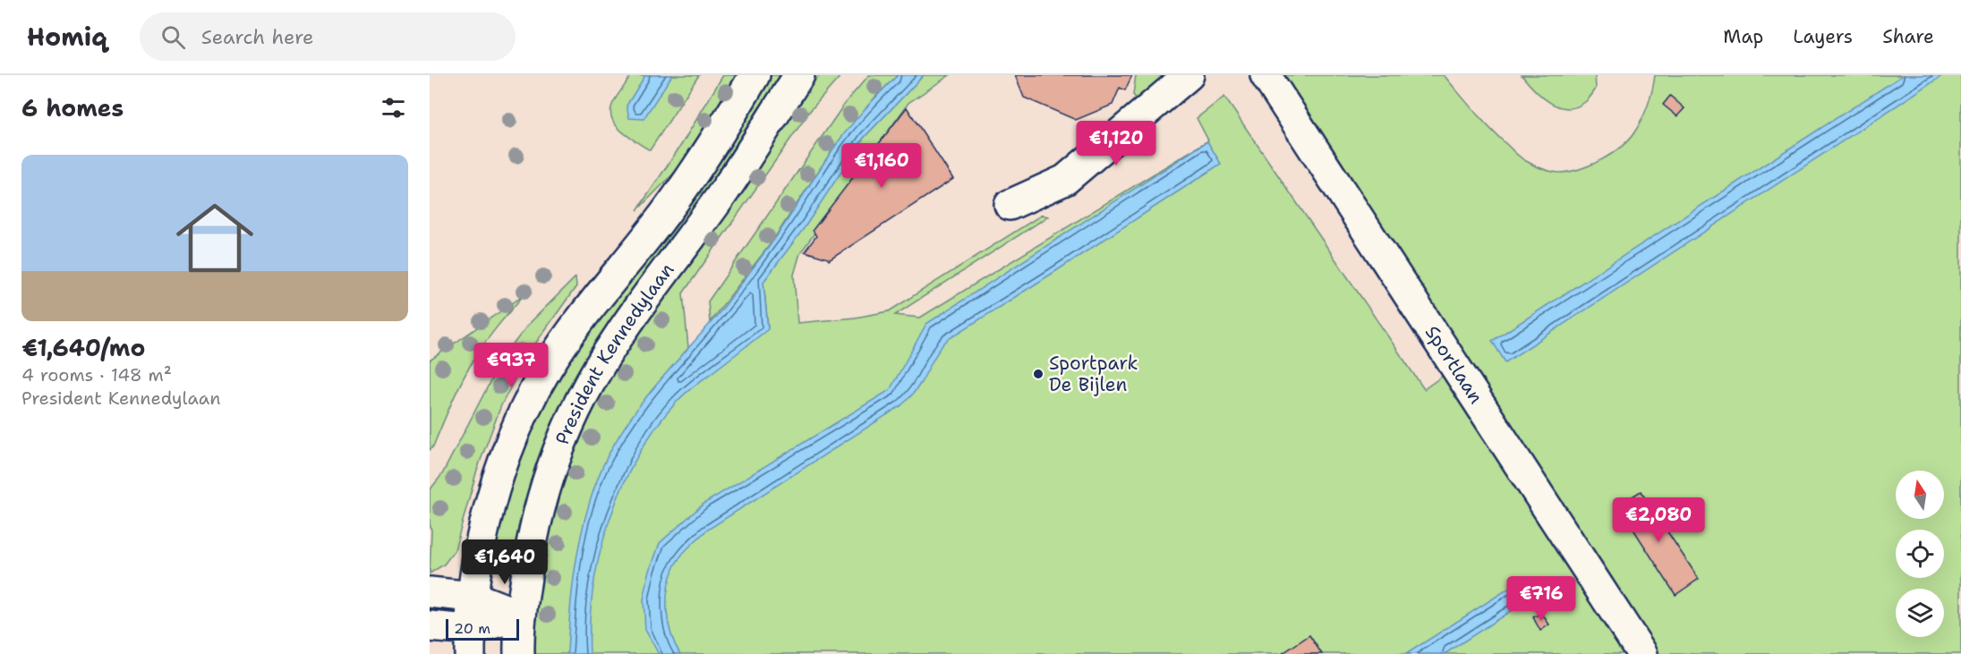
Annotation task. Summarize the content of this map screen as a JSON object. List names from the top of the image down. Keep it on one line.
{"streets":{"main road":["President Kennedylaan","Sportlaan"]},"places":["Sportpark De Bijlen"],"scale_bar":"20 m","north":"top","page":{"header":"Homiq","search":"Search here","nav":["Map","Layers","Share"],"heading":"6 homes","price":["€1,120","€1,160","€937","€2,080","€1,640","€716"],"list":[{"name":"€1,640/mo","note":"4 rooms · 148 m² · President Kennedylaan"}],"scale":"20 m"}}
